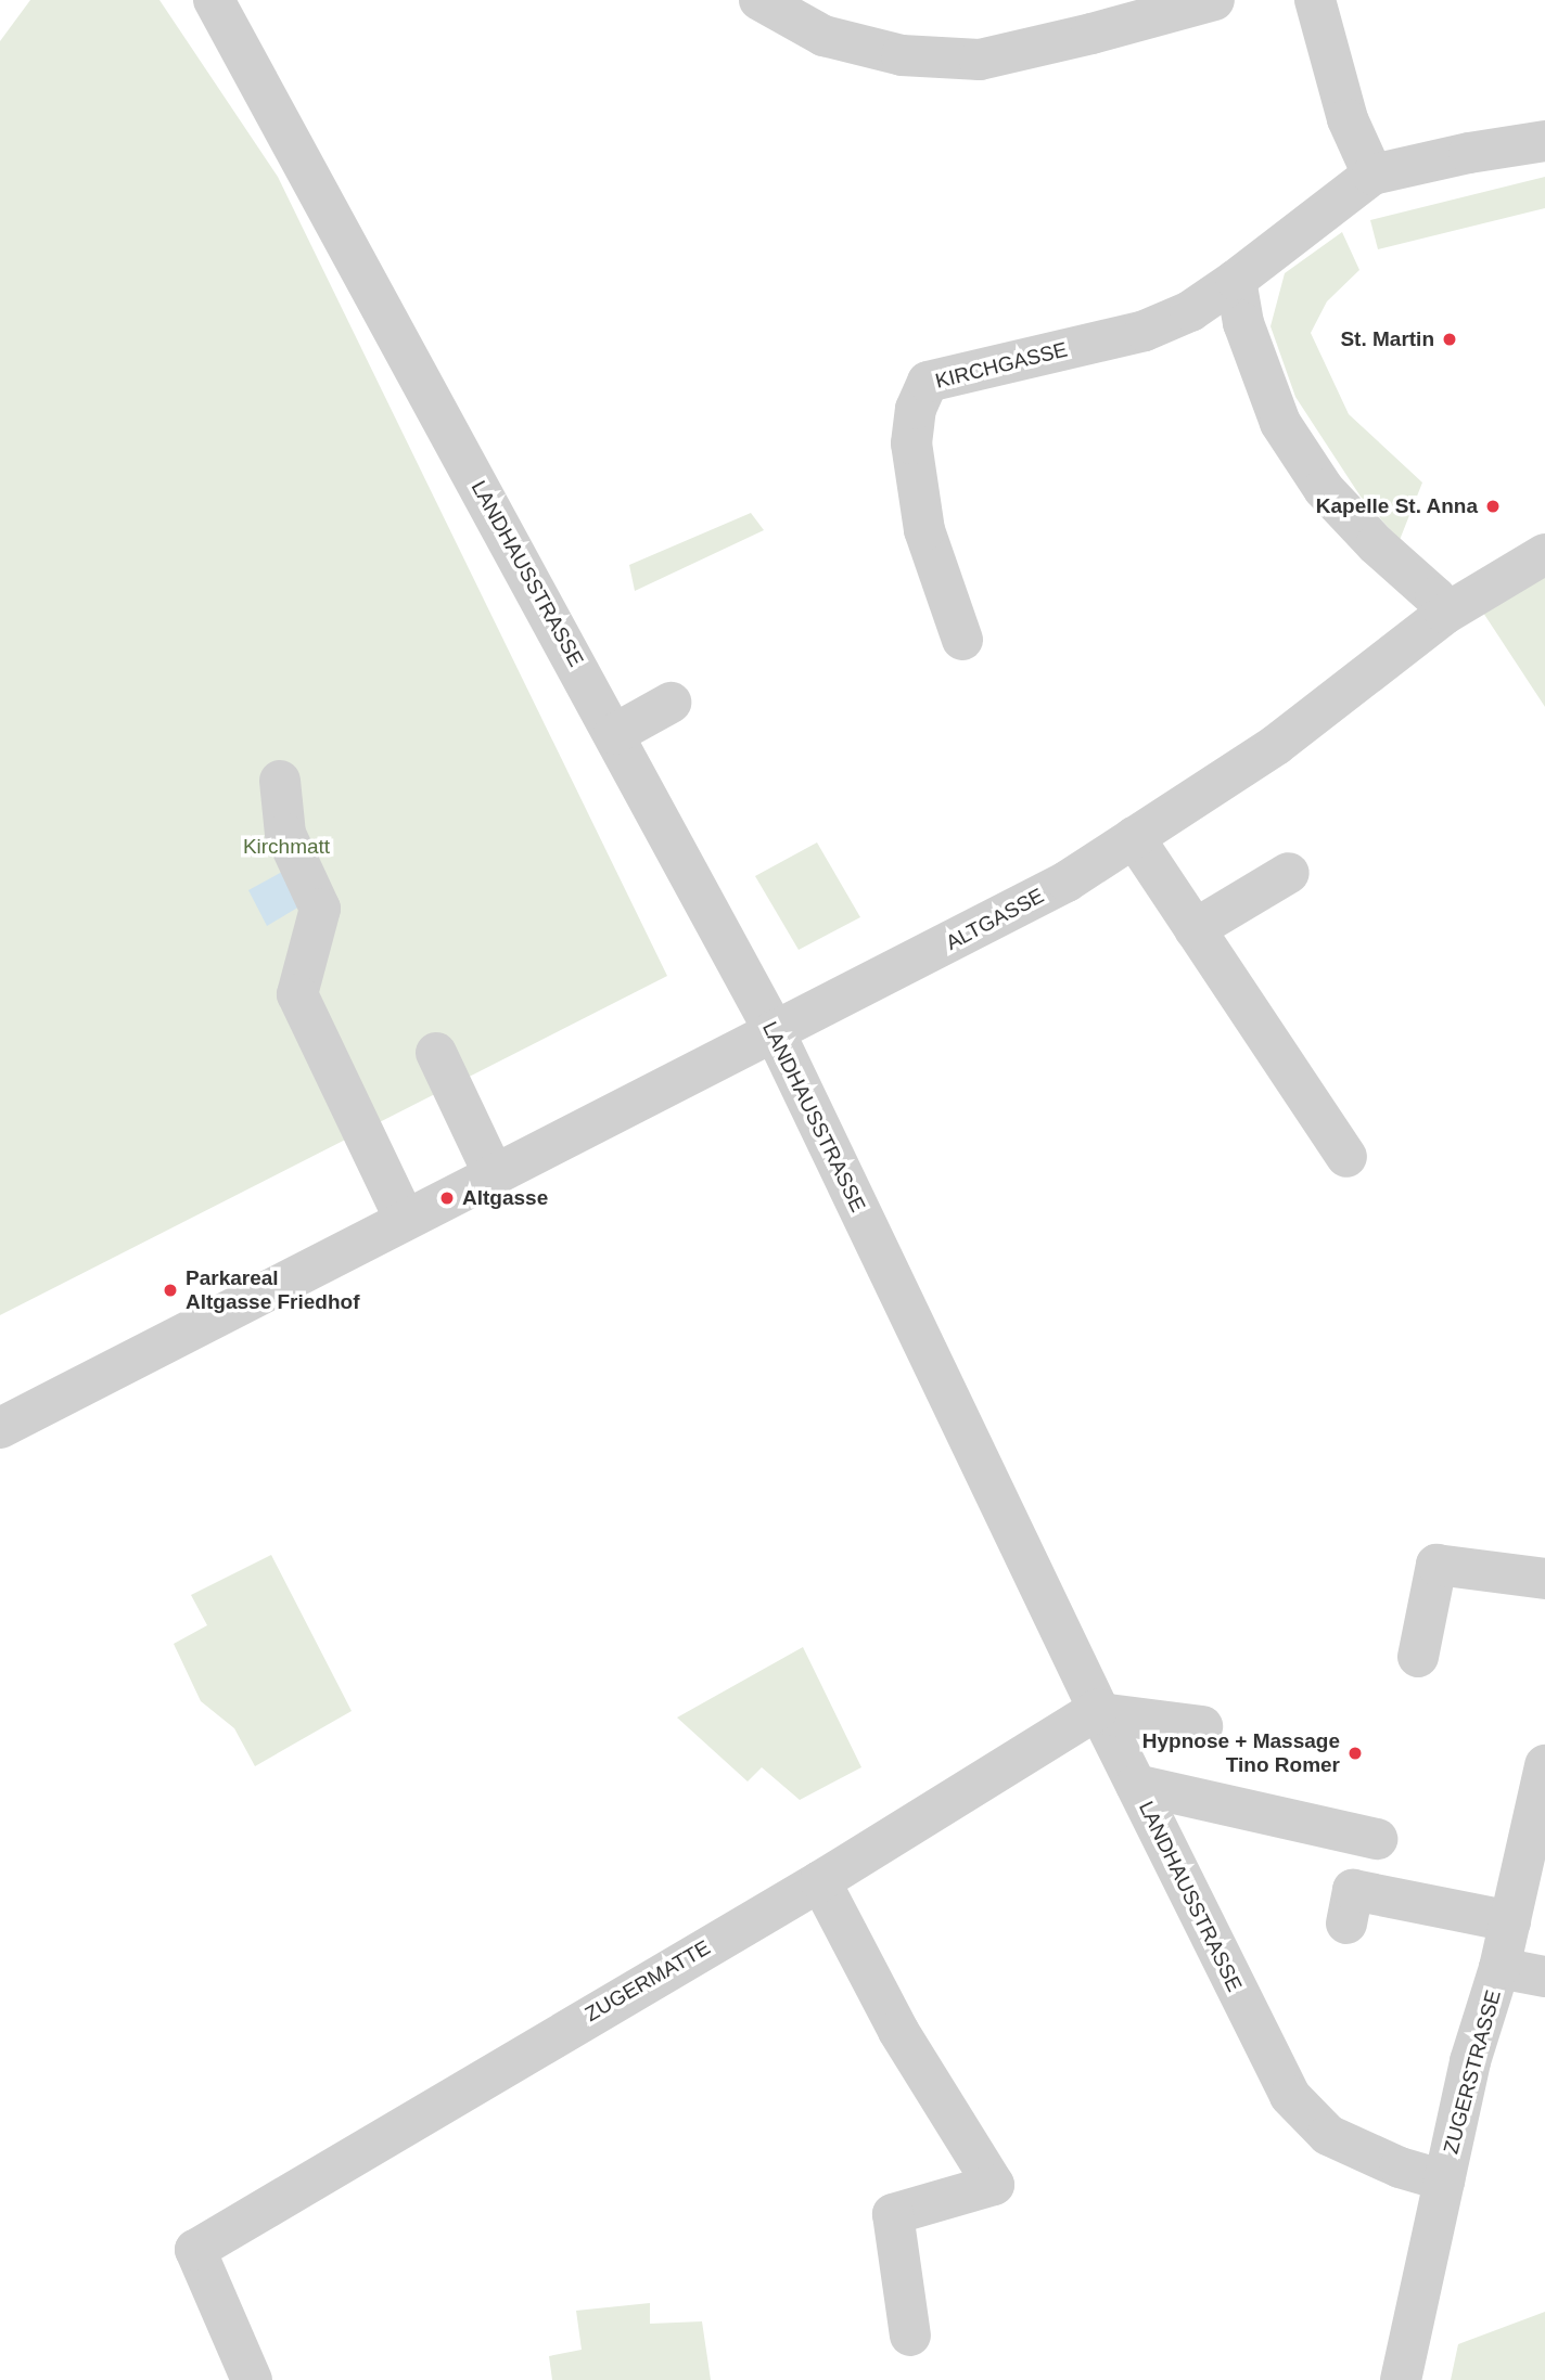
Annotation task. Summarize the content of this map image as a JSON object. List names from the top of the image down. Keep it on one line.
{"streets":{"street":["KIRCHGASSE","LANDHAUSSTRASSE","ALTGASSE","ZUGERMATTE","ZUGERSTRASSE"]},"crossings":[["LANDHAUSSTRASSE","ALTGASSE"],["LANDHAUSSTRASSE","ZUGERMATTE"],["LANDHAUSSTRASSE","ZUGERSTRASSE"]],"parks":["Kirchmatt"],"places":["St. Martin","Kapelle St. Anna","Altgasse","Parkareal Altgasse Friedhof","Hypnose + Massage Tino Romer"]}
